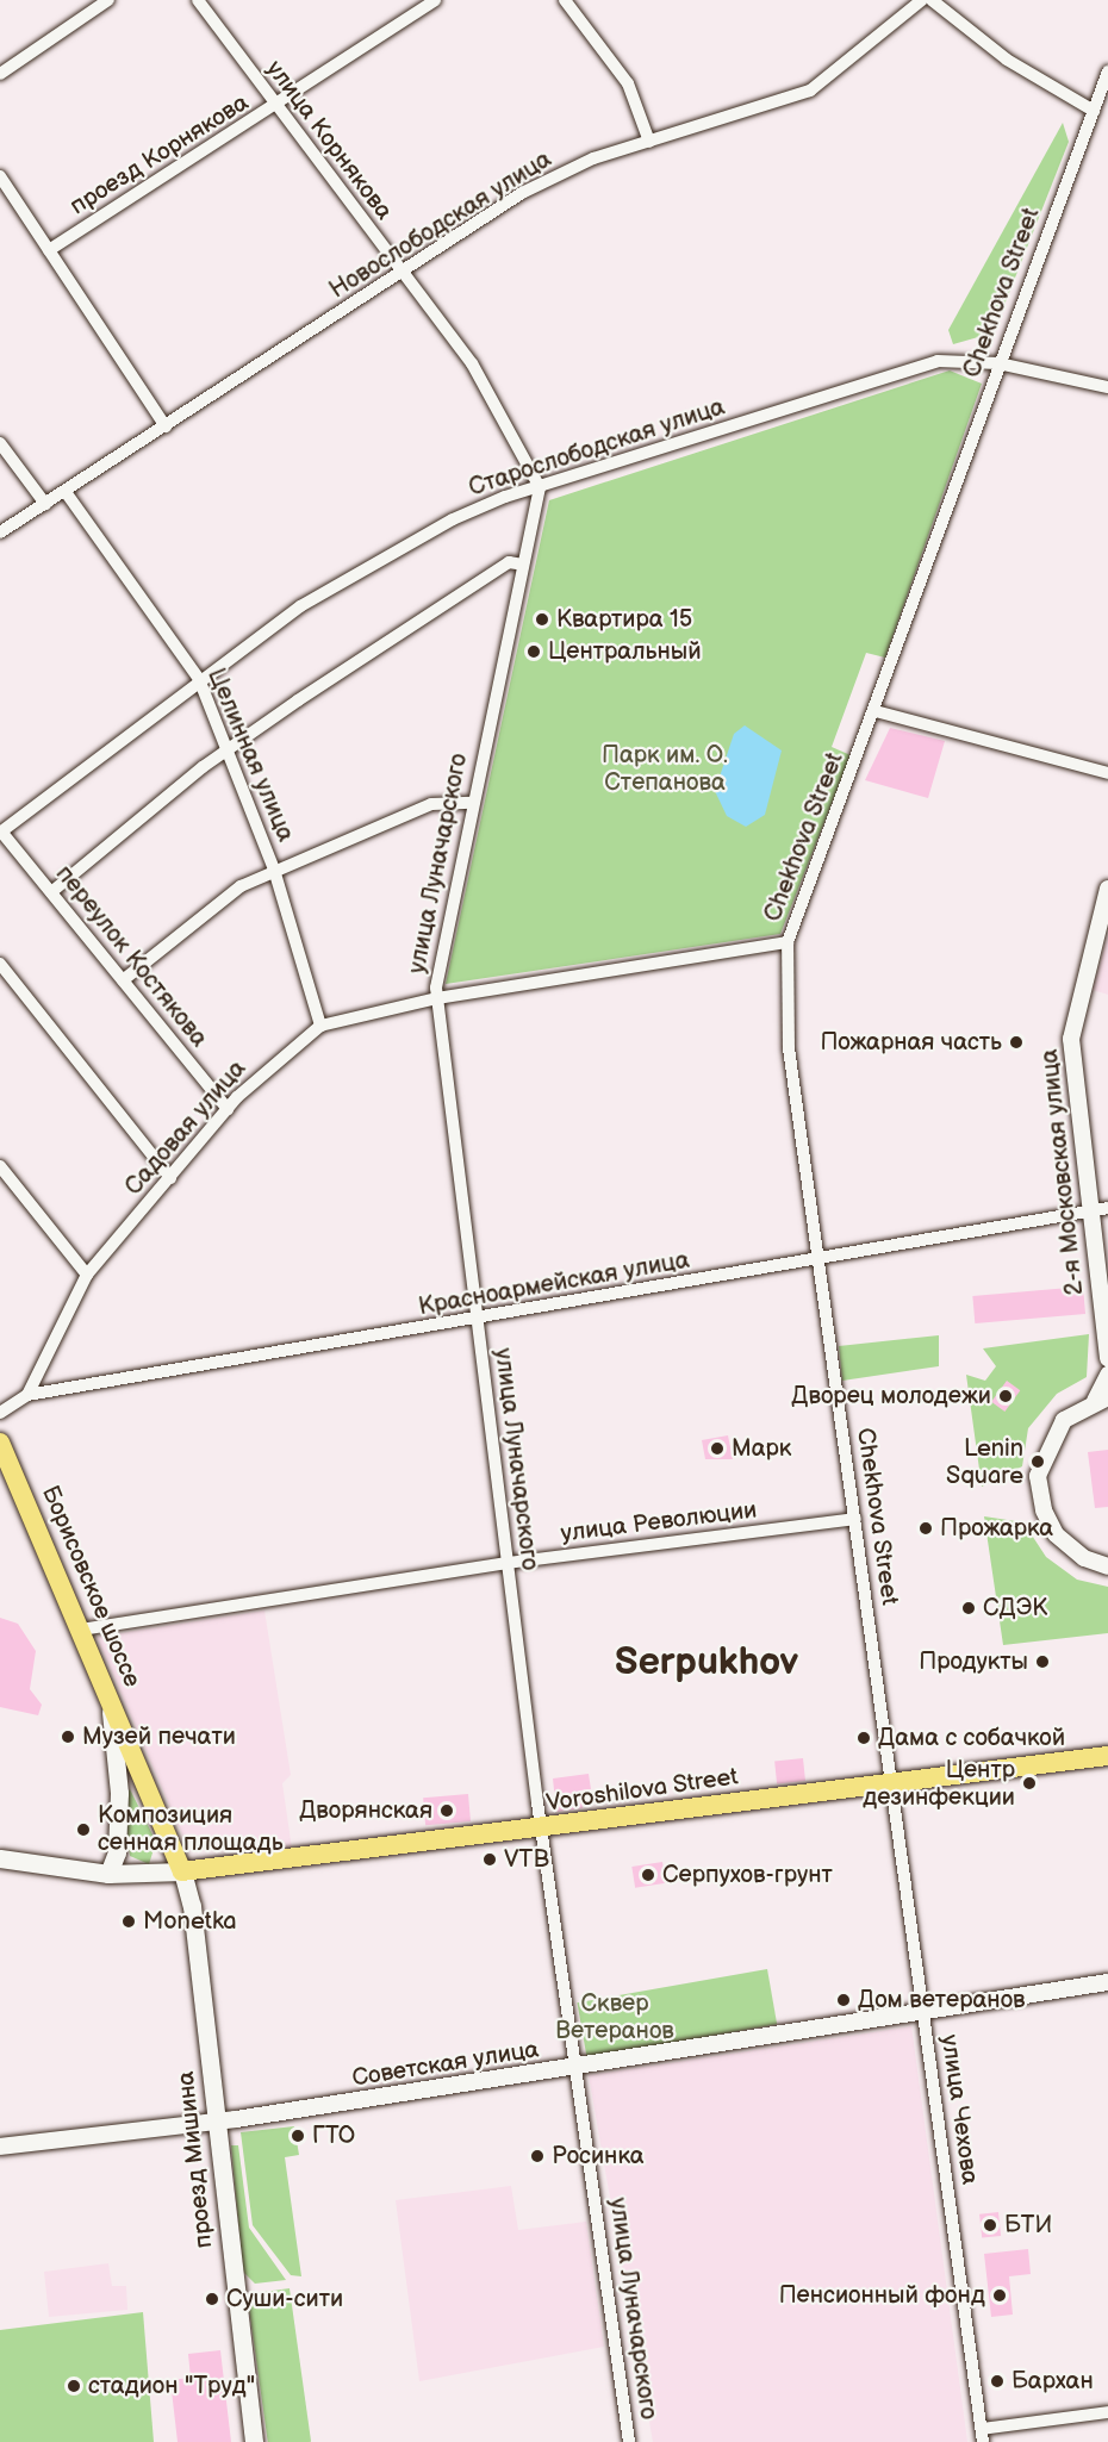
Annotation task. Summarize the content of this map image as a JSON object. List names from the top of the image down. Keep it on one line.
{"streets":{"main road":["Борисовское шоссе","Voroshilova Street","проезд Мишина"],"street":["улица Корнякова","проезд Корнякова","Новослободская улица","Chekhova Street","Старослободская улица","Целинная улица","улица Луначарского","переулок Костякова","Садовая улица","2-я Московская улица","Красноармейская улица","улица Революции","Советская улица","улица Чехова"]},"crossings":[["улица Корнякова","проезд Корнякова"],["улица Корнякова","Новослободская улица"],["улица Корнякова","Старослободская улица"],["улица Корнякова","улица Луначарского"],["Новослободская улица","Целинная улица"],["Chekhova Street","Старослободская улица"],["Chekhova Street","Садовая улица"],["Chekhova Street","Красноармейская улица"],["Chekhova Street","улица Революции"],["Chekhova Street","Voroshilova Street"],["Chekhova Street","улица Чехова"],["Старослободская улица","Целинная улица"],["Старослободская улица","улица Луначарского"],["Старослободская улица","переулок Костякова"],["Целинная улица","Садовая улица"],["улица Луначарского","Садовая улица"],["улица Луначарского","Красноармейская улица"],["улица Луначарского","улица Революции"],["улица Луначарского","Voroshilova Street"],["улица Луначарского","Советская улица"],["переулок Костякова","Садовая улица"],["Садовая улица","Красноармейская улица"],["2-я Московская улица","Красноармейская улица"],["улица Революции","Борисовское шоссе"],["Борисовское шоссе","Voroshilova Street"],["Борисовское шоссе","проезд Мишина"],["Voroshilova Street","улица Чехова"],["Voroshilova Street","проезд Мишина"],["Советская улица","улица Чехова"],["Советская улица","проезд Мишина"]],"districts":["Serpukhov"],"parks":["Парк им. О. Степанова","Сквер Ветеранов"],"places":["Квартира 15","Центральный","Пожарная часть","Дворец молодежи","Марк","Lenin Square","Прожарка","СДЭК","Продукты","Музей печати","Дама с собачкой","Центр дезинфекции","Дворянская","Композиция сенная площадь","VTB","Серпухов-грунт","Monetka","Дом ветеранов","ГТО","Росинка","БТИ","Пенсионный фонд","Суши-сити","Бархан","стадион \"Труд\""]}
